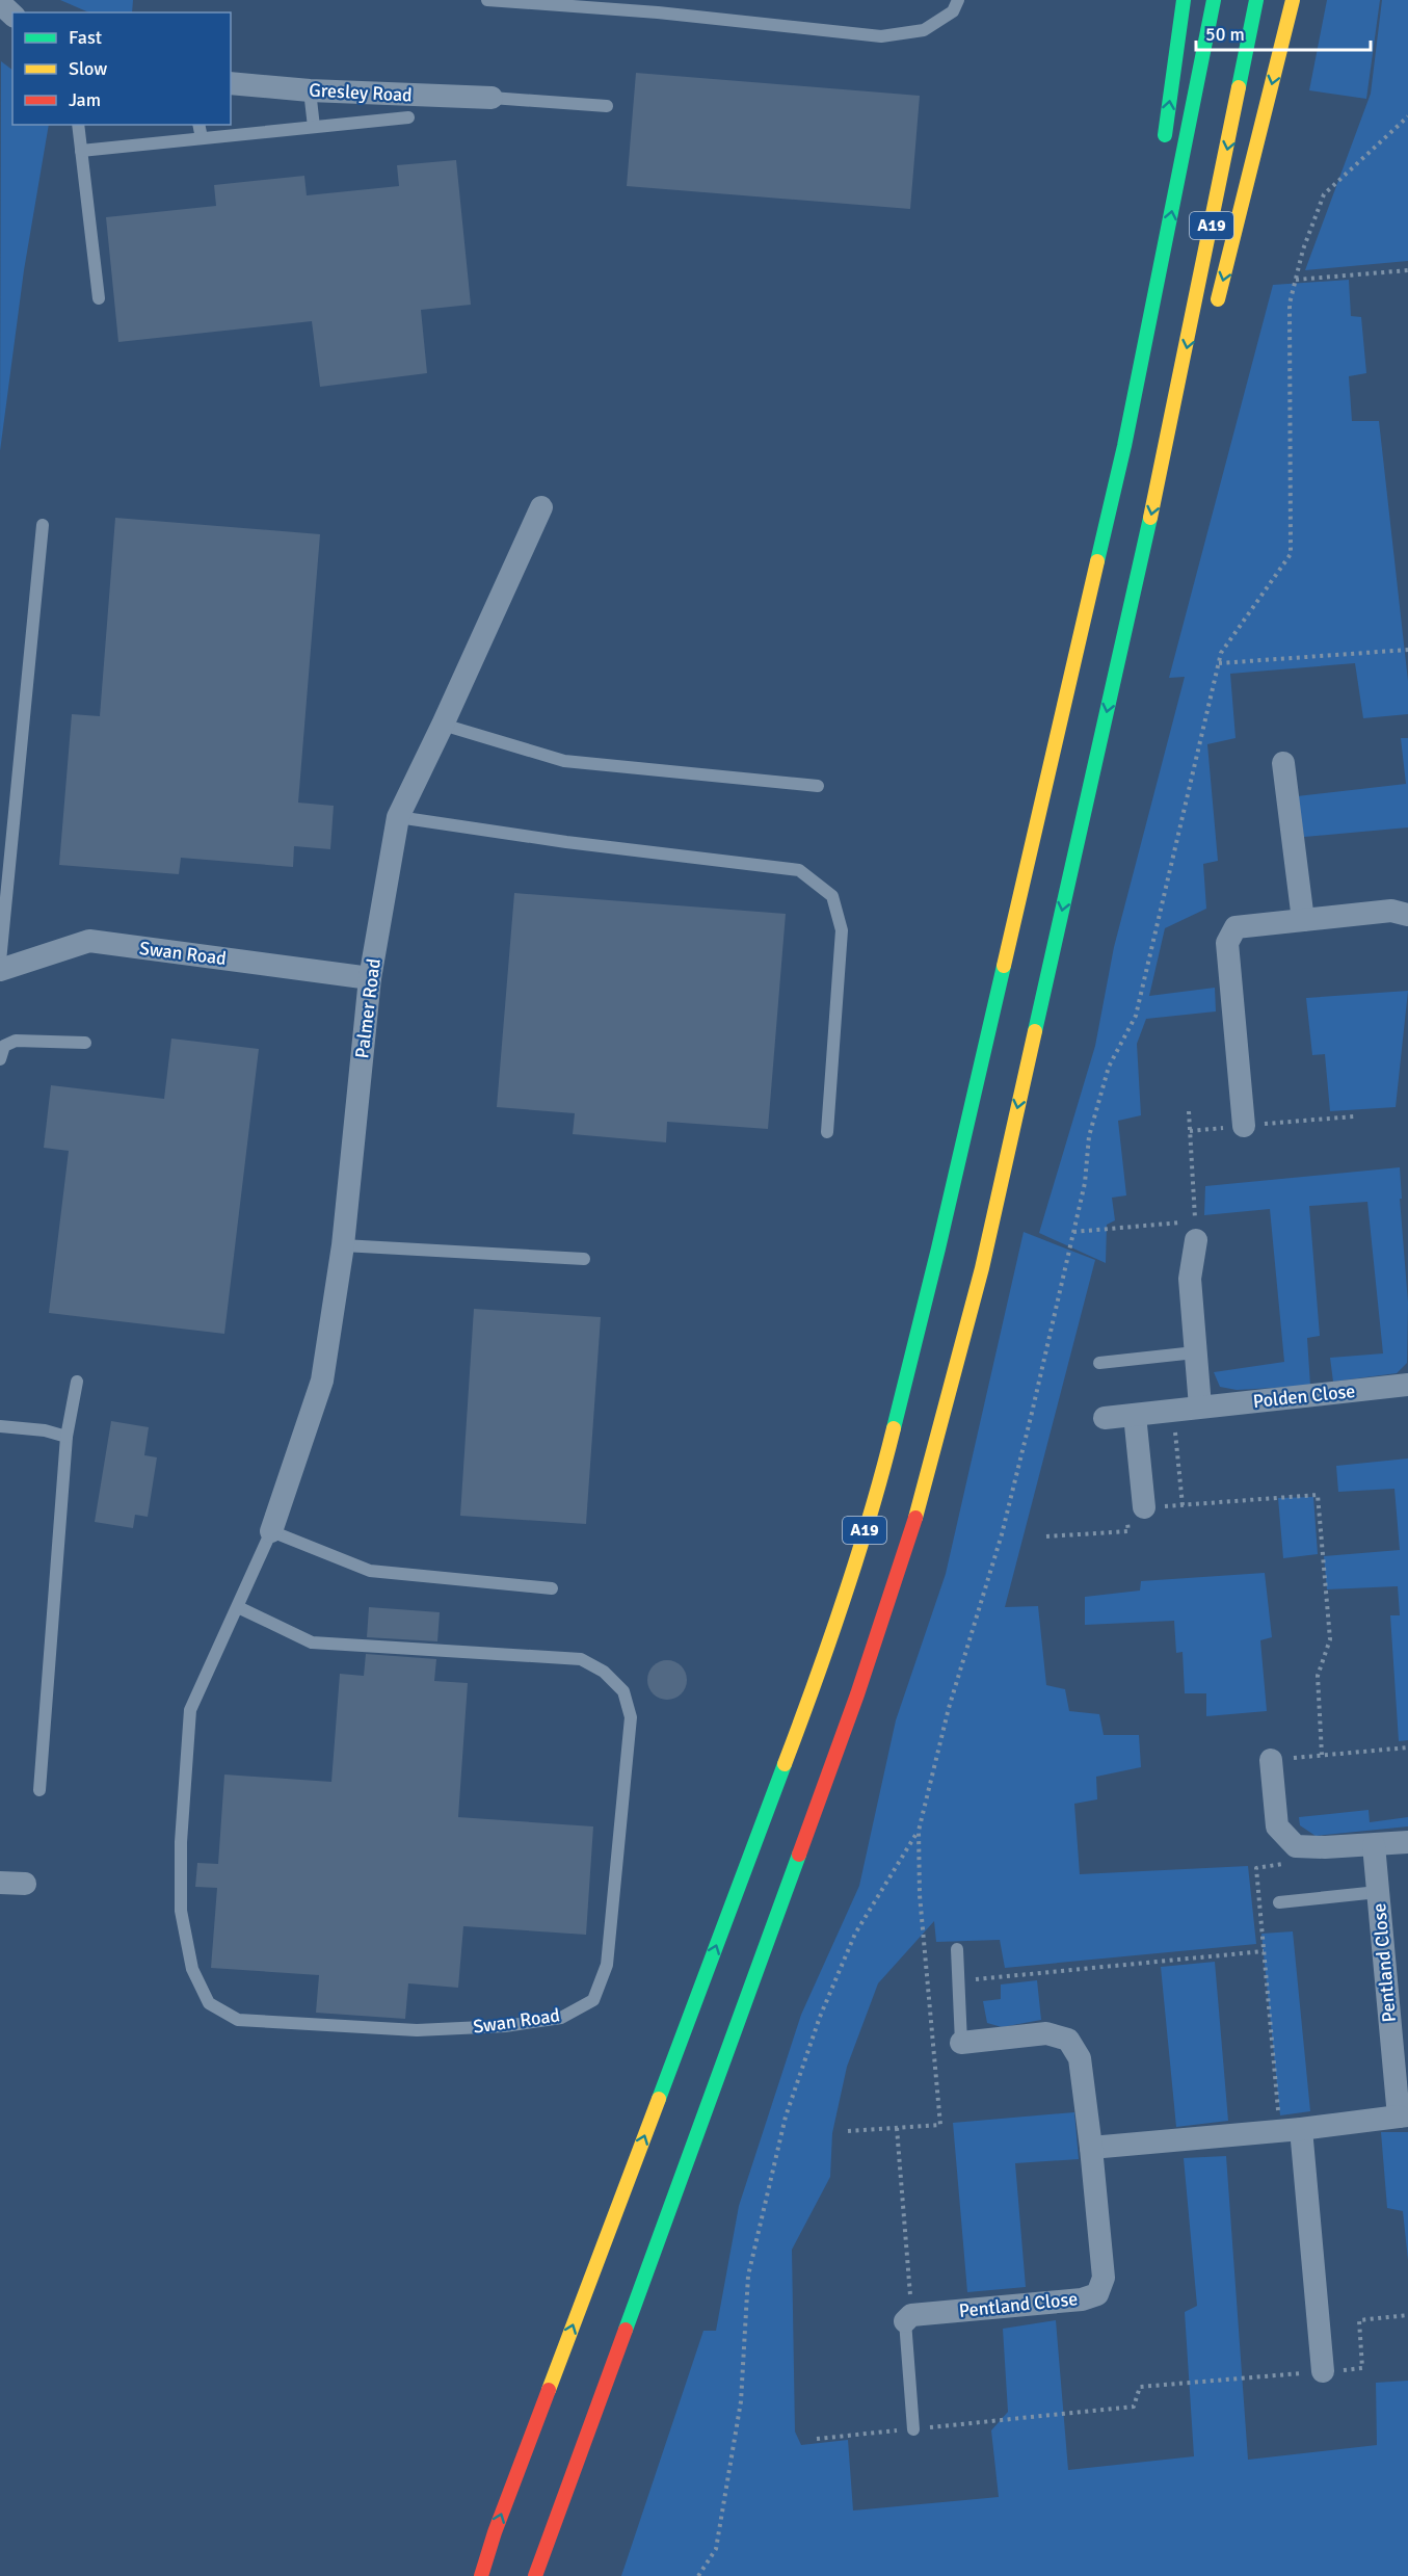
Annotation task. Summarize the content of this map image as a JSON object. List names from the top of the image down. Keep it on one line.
{"streets":{"highway":["A19"],"street":["Gresley Road","Swan Road","Palmer Road","Polden Close","Pentland Close"]},"crossings":[["Swan Road","Palmer Road"]],"legend":["Fast","Slow","Jam"],"scale_bar":"50 m"}
